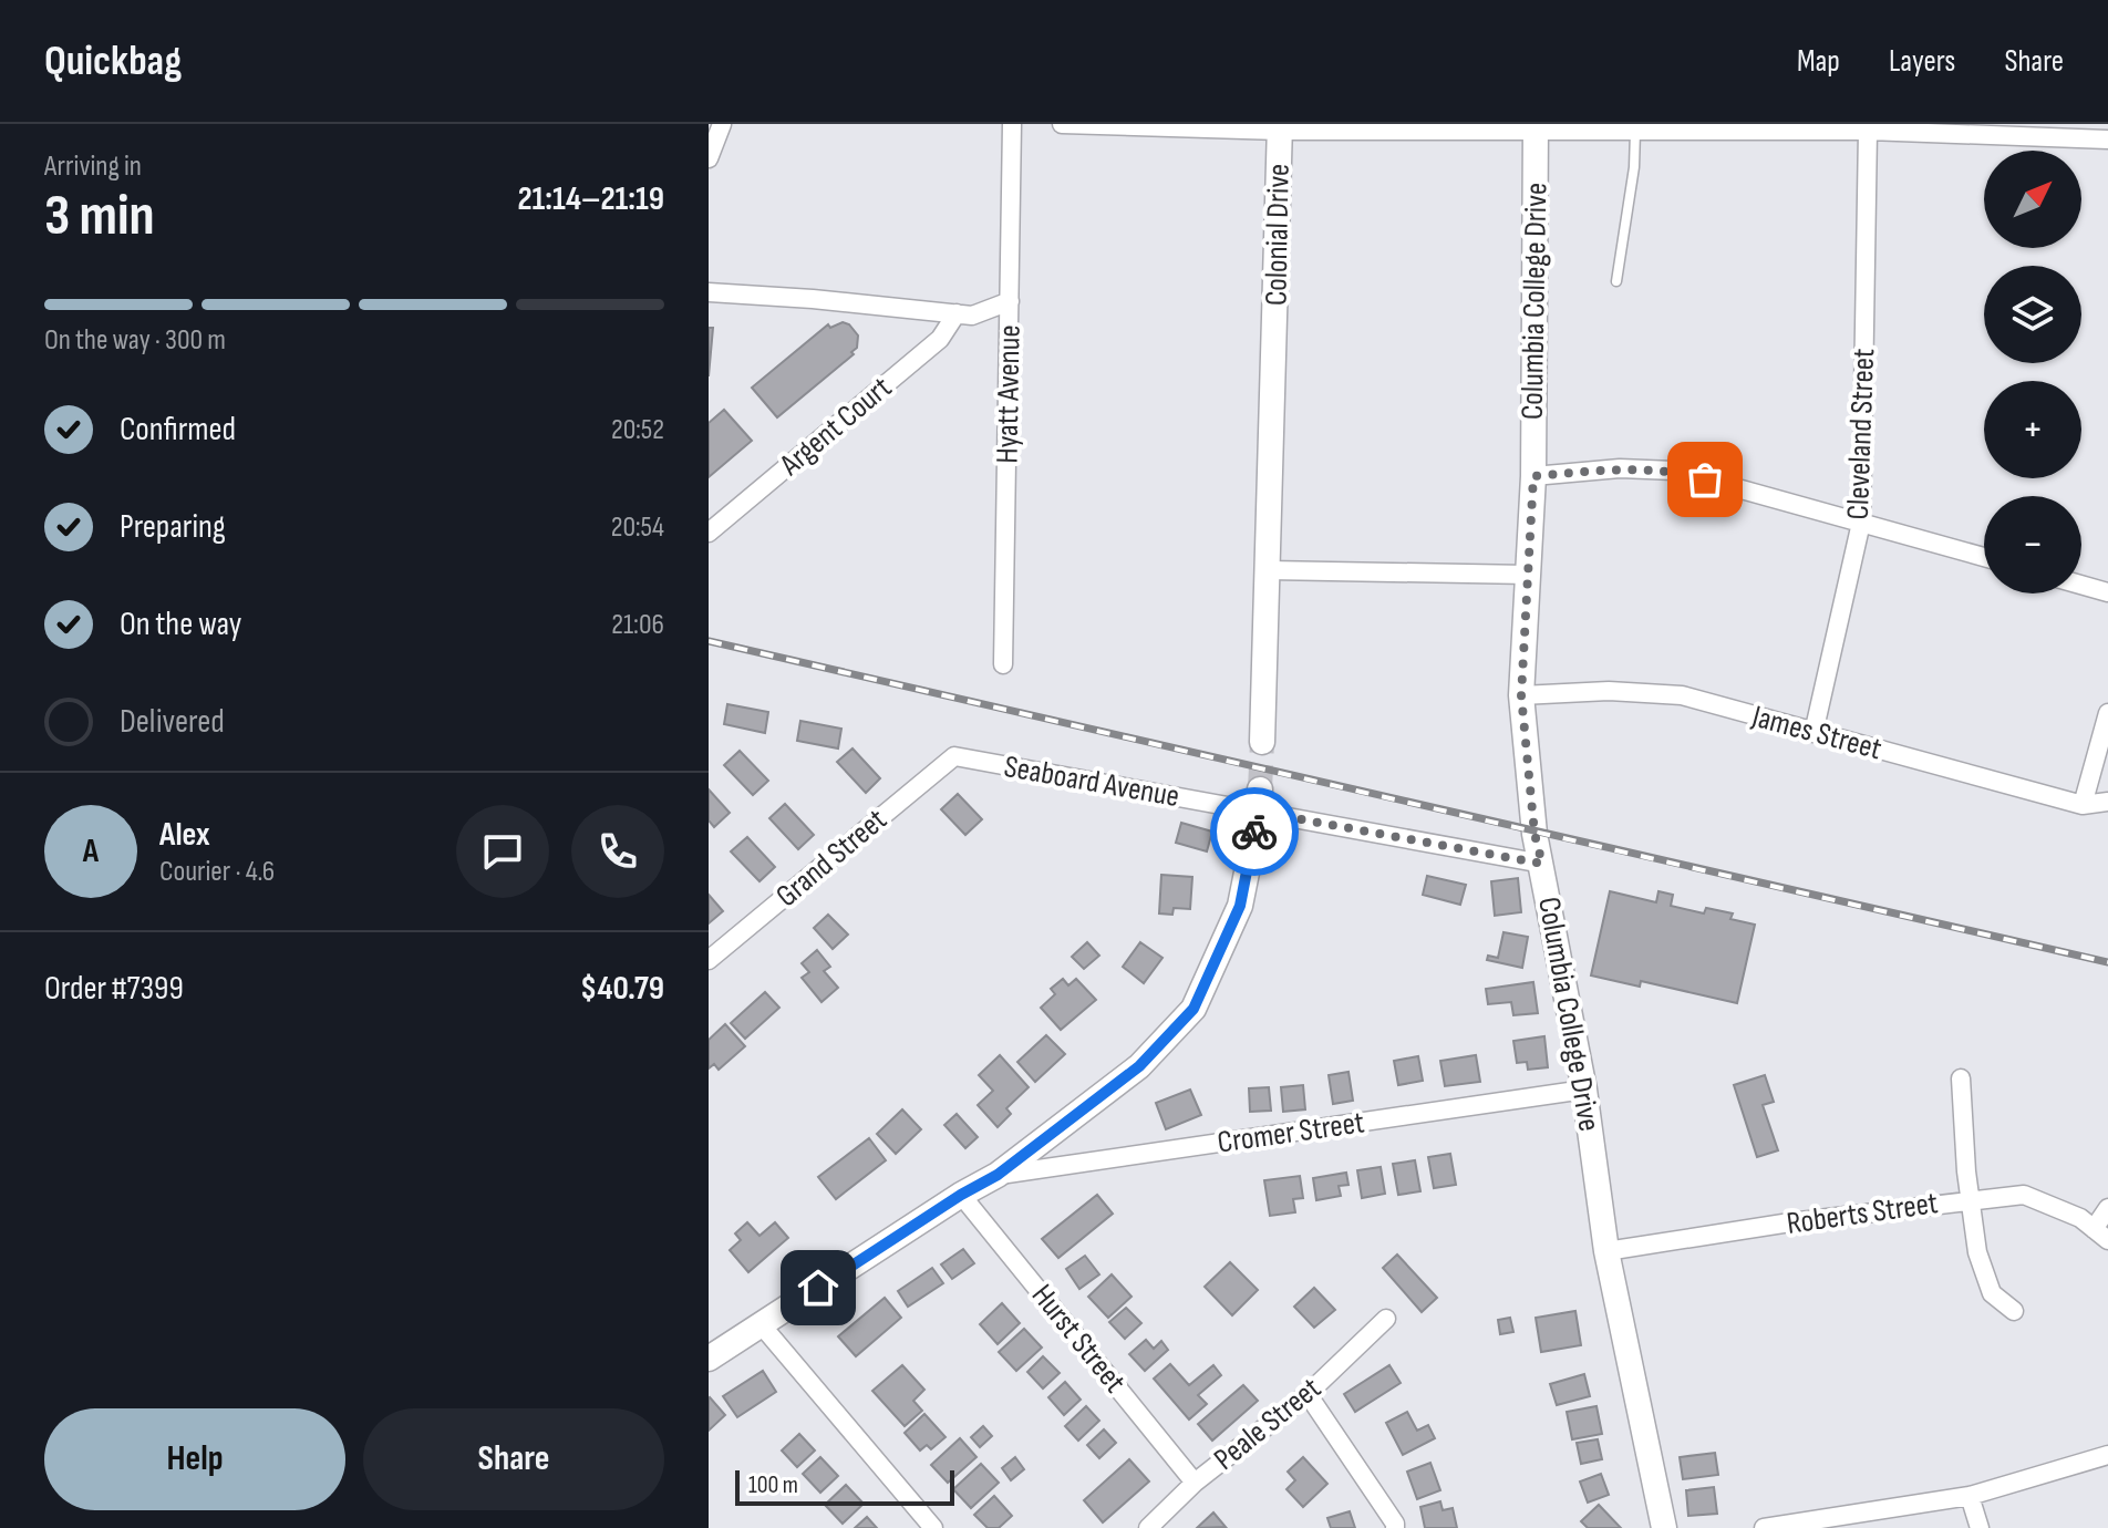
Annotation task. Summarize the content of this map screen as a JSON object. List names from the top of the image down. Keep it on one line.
{"streets":{"street":["Colonial Drive","Columbia College Drive","Hyatt Avenue","Argent Court","Cleveland Street","James Street","Seaboard Avenue","Grand Street","Cromer Street","Roberts Street","Hurst Street","Peale Street"]},"crossings":[["Colonial Drive","Columbia College Drive"],["Colonial Drive","Cleveland Street"],["Columbia College Drive","James Street"],["Columbia College Drive","Seaboard Avenue"],["Columbia College Drive","Cromer Street"],["Columbia College Drive","Roberts Street"],["Cleveland Street","James Street"],["Seaboard Avenue","Grand Street"],["Hurst Street","Peale Street"]],"scale_bar":"100 m","north":"top right","page":{"header":"Quickbag","nav":["Map","Layers","Share"],"heading":["3 min","Arriving in","21:14–21:19"],"panel":["Alex","Courier · 4.6","Order #7399","$40.79"],"map_buttons":["+","−"],"bar":"On the way · 300 m","list":[["Confirmed","20:52"],["Preparing","20:54"],["On the way","21:06"],"Delivered"],"round":"A","buttons":["Help","Share"],"scale":"100 m"}}
